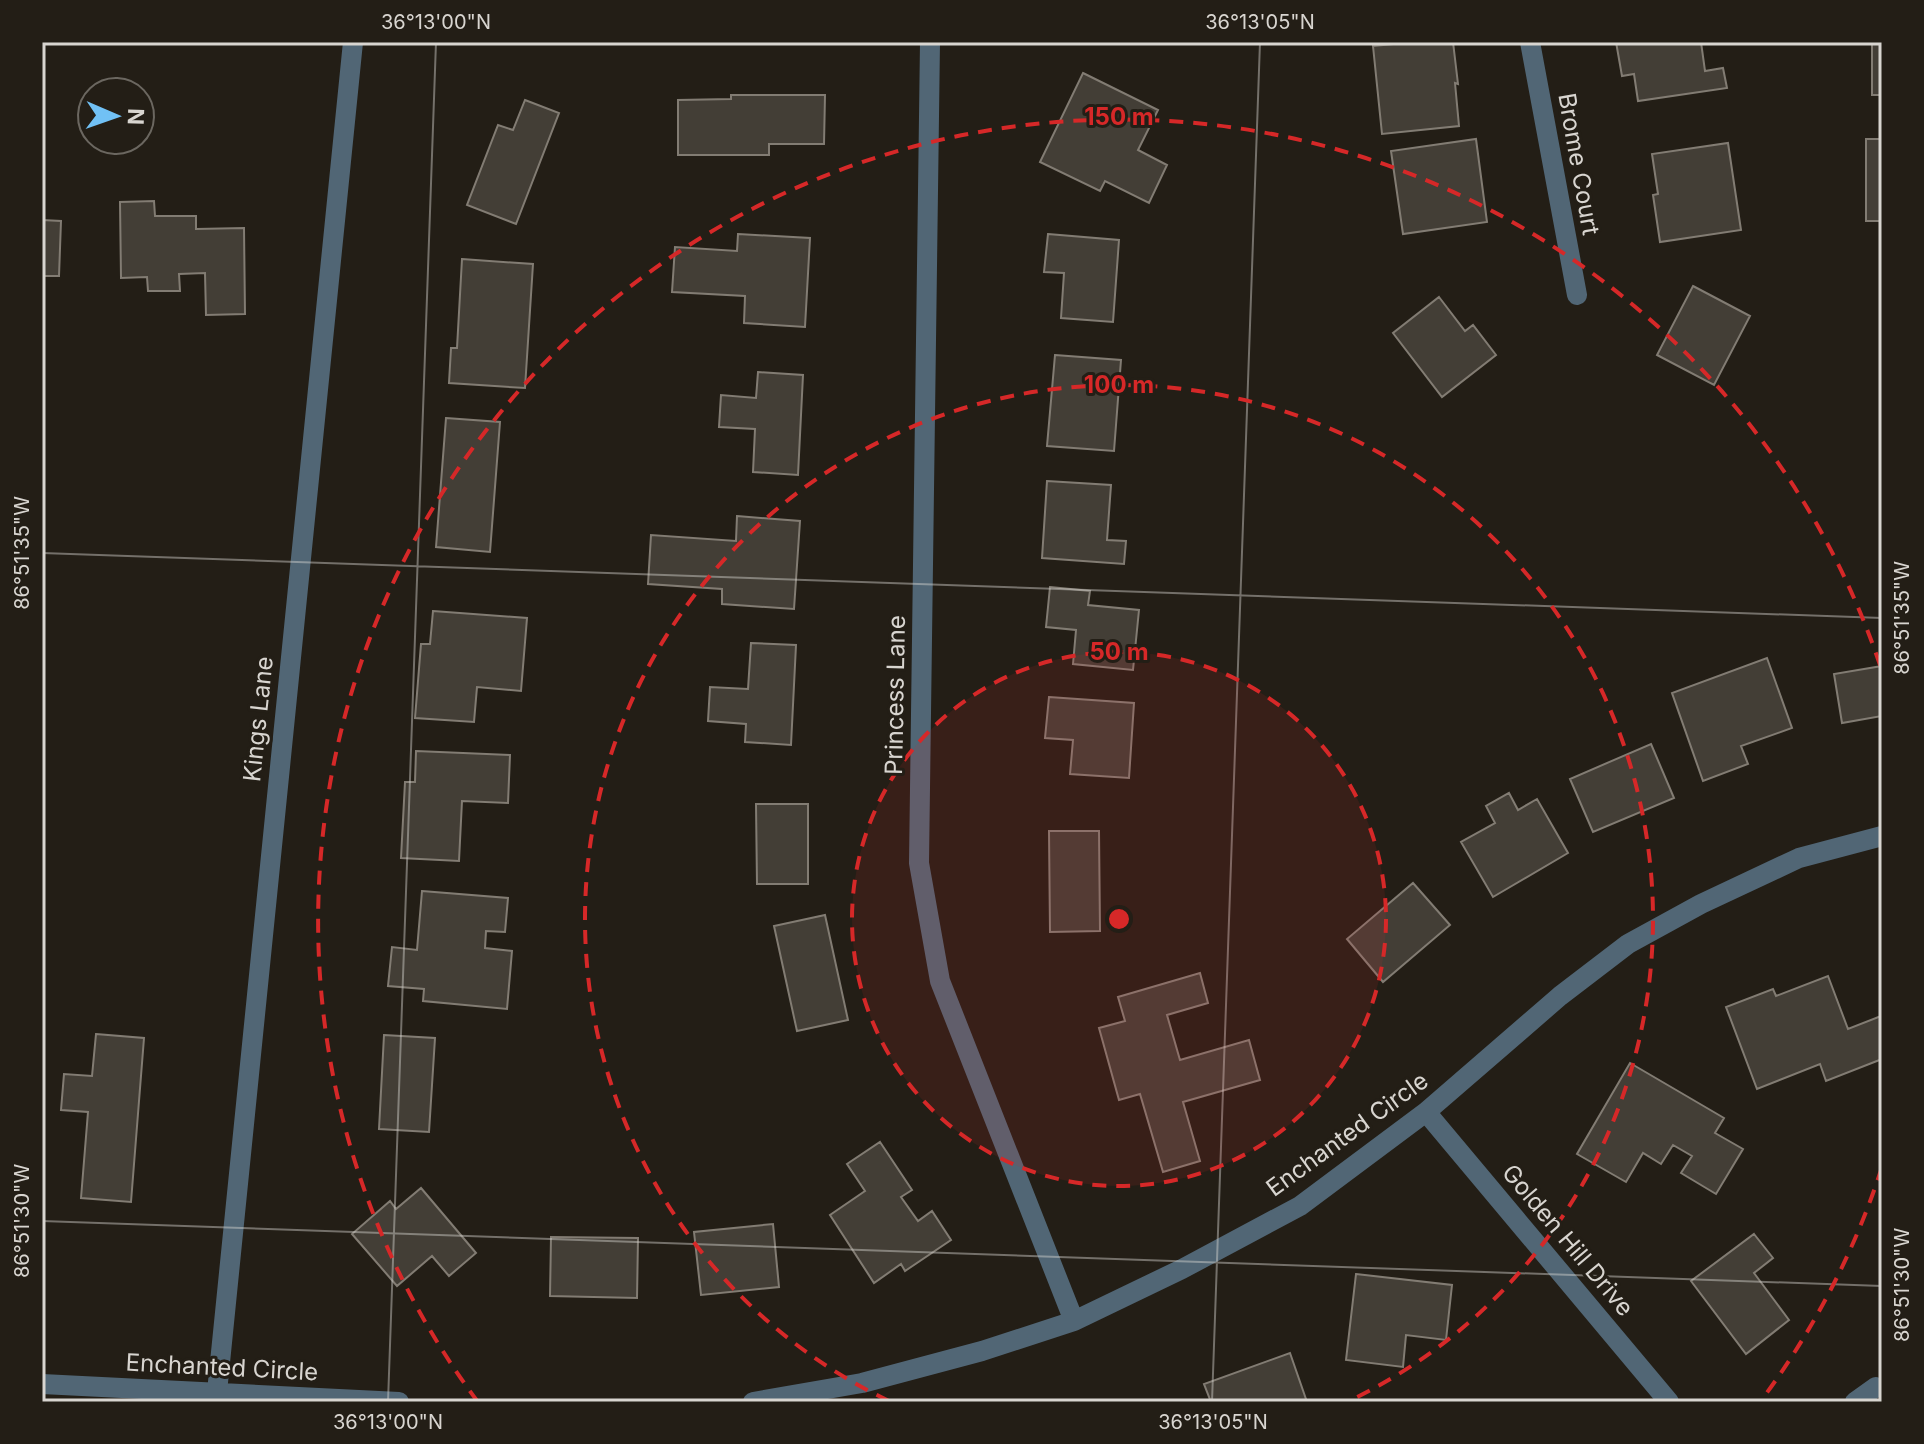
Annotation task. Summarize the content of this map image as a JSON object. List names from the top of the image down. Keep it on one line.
{"streets":{"street":["Brome Court","Princess Lane","Kings Lane","Enchanted Circle","Golden Hill Drive"]},"crossings":[["Princess Lane","Enchanted Circle"],["Kings Lane","Enchanted Circle"],["Enchanted Circle","Golden Hill Drive"]],"north":"right","coordinates":["36°13'00\"N","36°13'05\"N","86°51'35\"W","86°51'30\"W"],"rings":["150 m","100 m","50 m"]}
